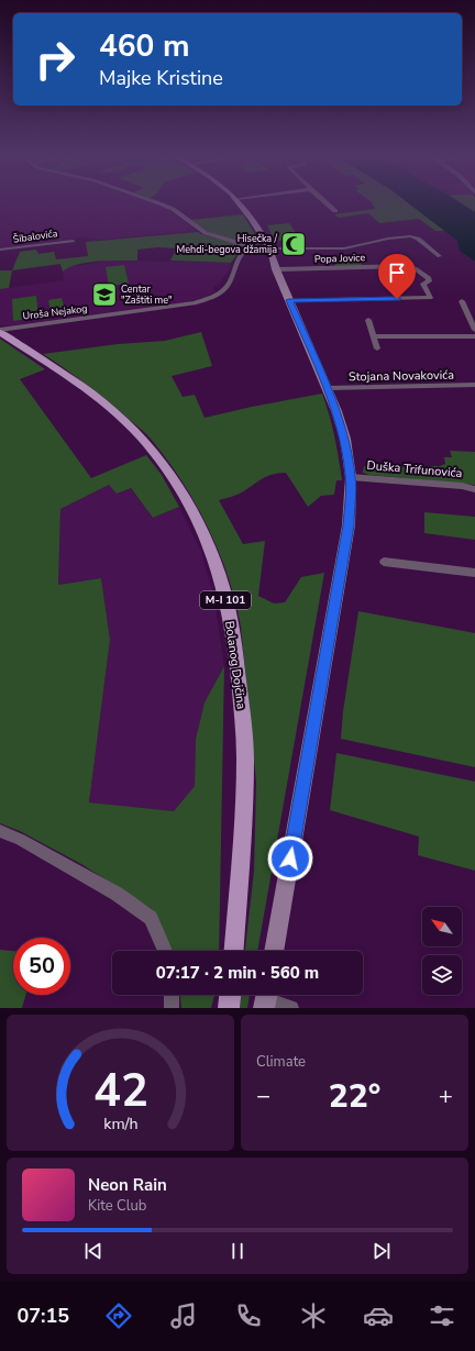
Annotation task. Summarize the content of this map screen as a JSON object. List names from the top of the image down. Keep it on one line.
{"streets":{"main road":["M-I 101","Bolanog Dojčina"],"street":["Šibalovića","Popa Jovice","Uroša Nejakog","Stojana Novakovića","Duška Trifunovića"]},"crossings":[["Uroša Nejakog","Bolanog Dojčina"]],"places":{"mosque":["Hisečka / Mehdi-begova džamija"],"school or university":["Centar \"Zaštiti me\""]},"north":"top left","page":{"turn":["460 m","Majke Kristine"],"limit":"50","trip":"07:17 · 2 min · 560 m","tile":"Climate","heat":["−","22°","+"],"song":["Neon Rain","Kite Club"],"tabs":"07:15","gauge":["42","km/h"]}}
